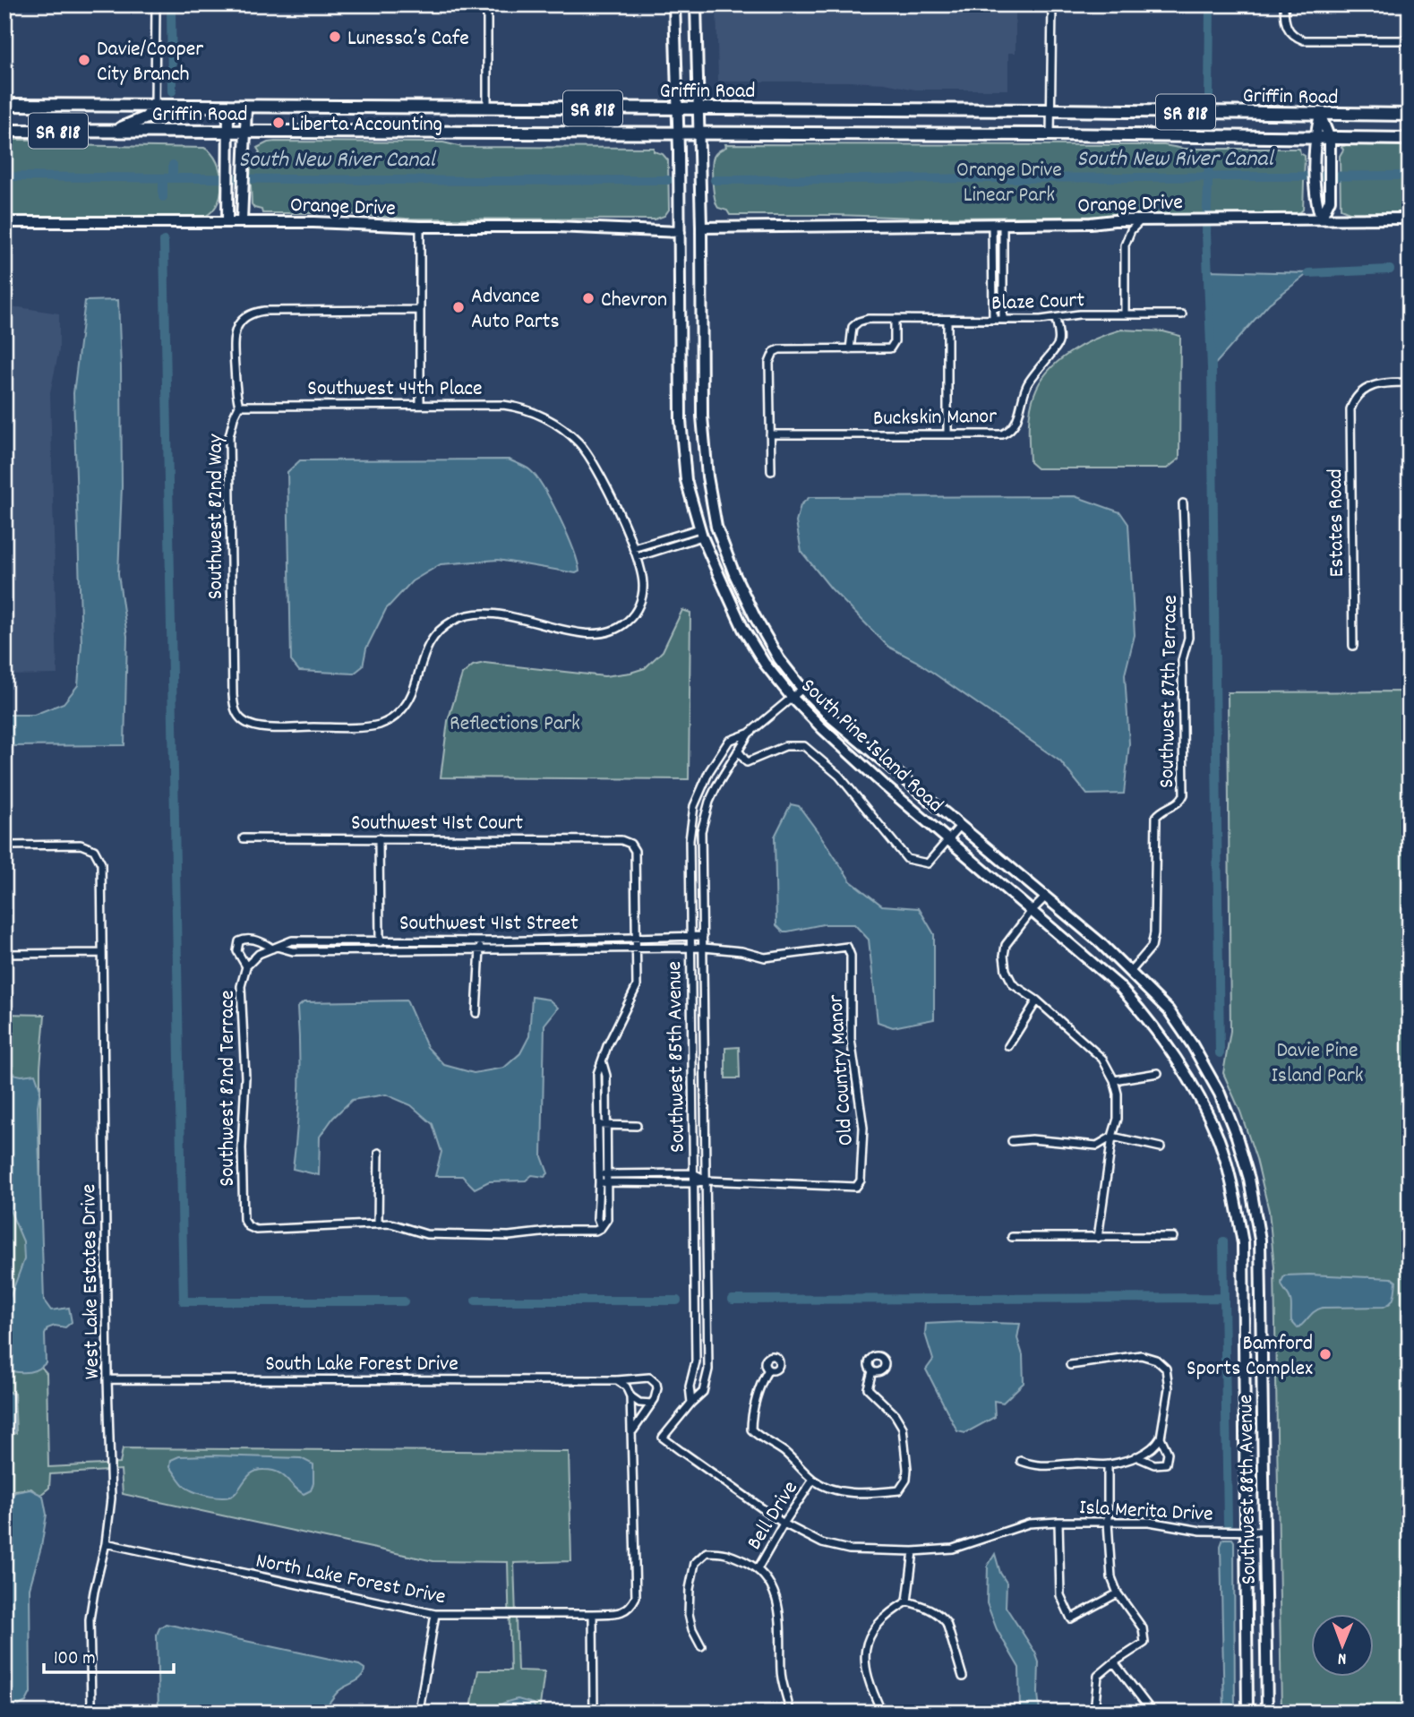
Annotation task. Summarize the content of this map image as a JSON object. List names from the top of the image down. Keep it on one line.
{"streets":{"main road":["Griffin Road","SR 818","Orange Drive","South Pine Island Road","Southwest 88th Avenue"],"street":["Blaze Court","Southwest 44th Place","Buckskin Manor","Southwest 82nd Way","Estates Road","Southwest 87th Terrace","Southwest 41st Court","Southwest 41st Street","Southwest 85th Avenue","Old Country Manor","Southwest 82nd Terrace","West Lake Estates Drive","South Lake Forest Drive","Isla Merita Drive","Bell Drive","North Lake Forest Drive"]},"crossings":[["Griffin Road","South Pine Island Road"],["Orange Drive","South Pine Island Road"],["Blaze Court","Buckskin Manor"],["Southwest 44th Place","Southwest 82nd Way"],["Southwest 87th Terrace","South Pine Island Road"],["South Pine Island Road","Southwest 85th Avenue"],["South Pine Island Road","Southwest 88th Avenue"],["Southwest 41st Court","Southwest 41st Street"],["Southwest 41st Street","Southwest 85th Avenue"],["Southwest 41st Street","Old Country Manor"],["Southwest 41st Street","Southwest 82nd Terrace"],["Southwest 85th Avenue","Old Country Manor"],["Southwest 85th Avenue","Isla Merita Drive"],["West Lake Estates Drive","South Lake Forest Drive"],["West Lake Estates Drive","North Lake Forest Drive"],["Southwest 88th Avenue","Isla Merita Drive"],["Isla Merita Drive","Bell Drive"]],"water":["South New River Canal"],"parks":["Orange Drive Linear Park","Reflections Park","Davie Pine Island Park"],"places":["Lunessa’s Cafe","Davie/Cooper City Branch","Liberta Accounting","Chevron","Advance Auto Parts","Bamford Sports Complex"],"scale_bar":"100 m","north":"bottom"}
